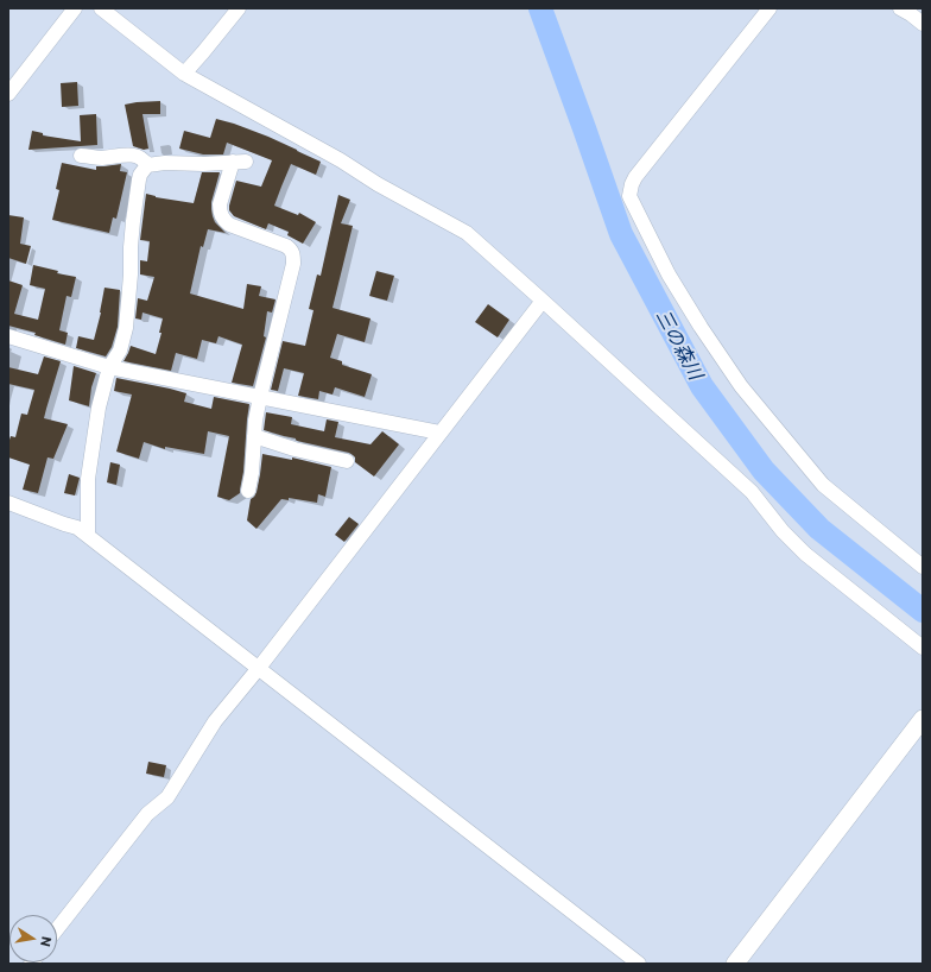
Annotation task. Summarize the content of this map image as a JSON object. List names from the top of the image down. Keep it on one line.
{"water":["三の森川"],"north":"right"}
